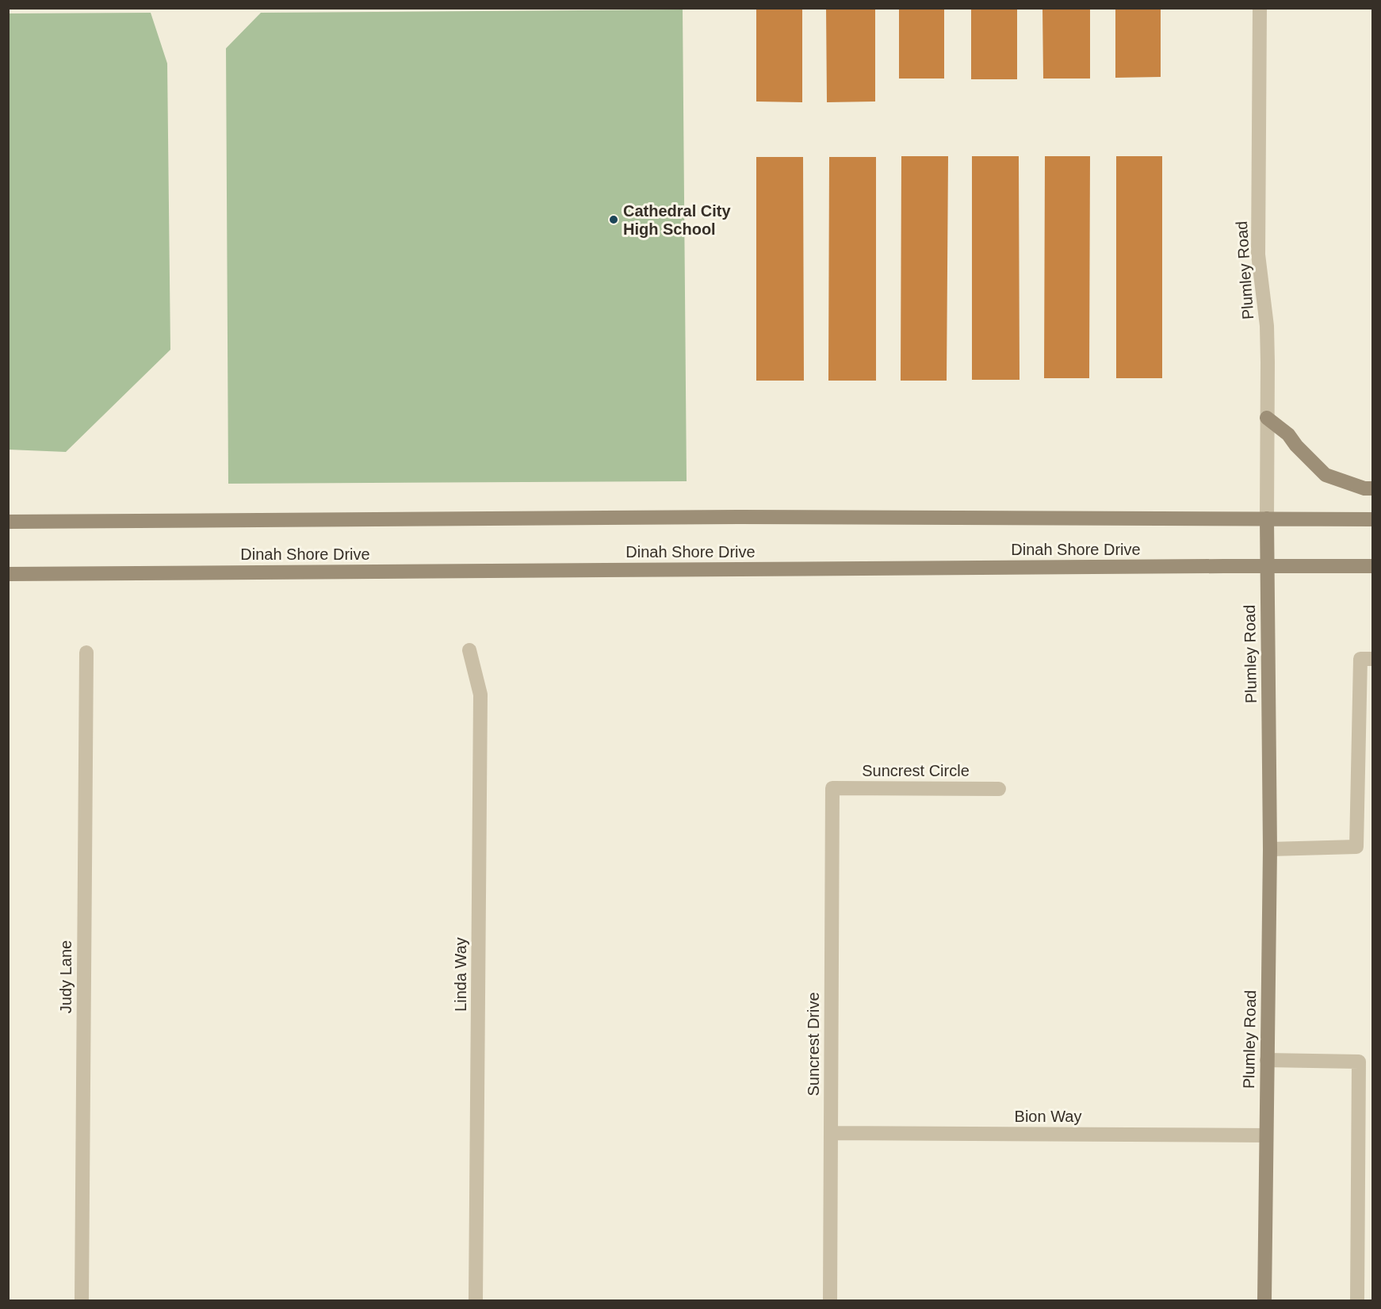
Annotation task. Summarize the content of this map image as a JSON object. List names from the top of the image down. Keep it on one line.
{"streets":{"main road":["Plumley Road","Dinah Shore Drive"],"street":["Suncrest Circle","Linda Way","Judy Lane","Suncrest Drive","Bion Way"]},"crossings":[["Plumley Road","Dinah Shore Drive"],["Plumley Road","Bion Way"],["Suncrest Circle","Suncrest Drive"],["Suncrest Drive","Bion Way"]],"places":["Cathedral City High School"]}
